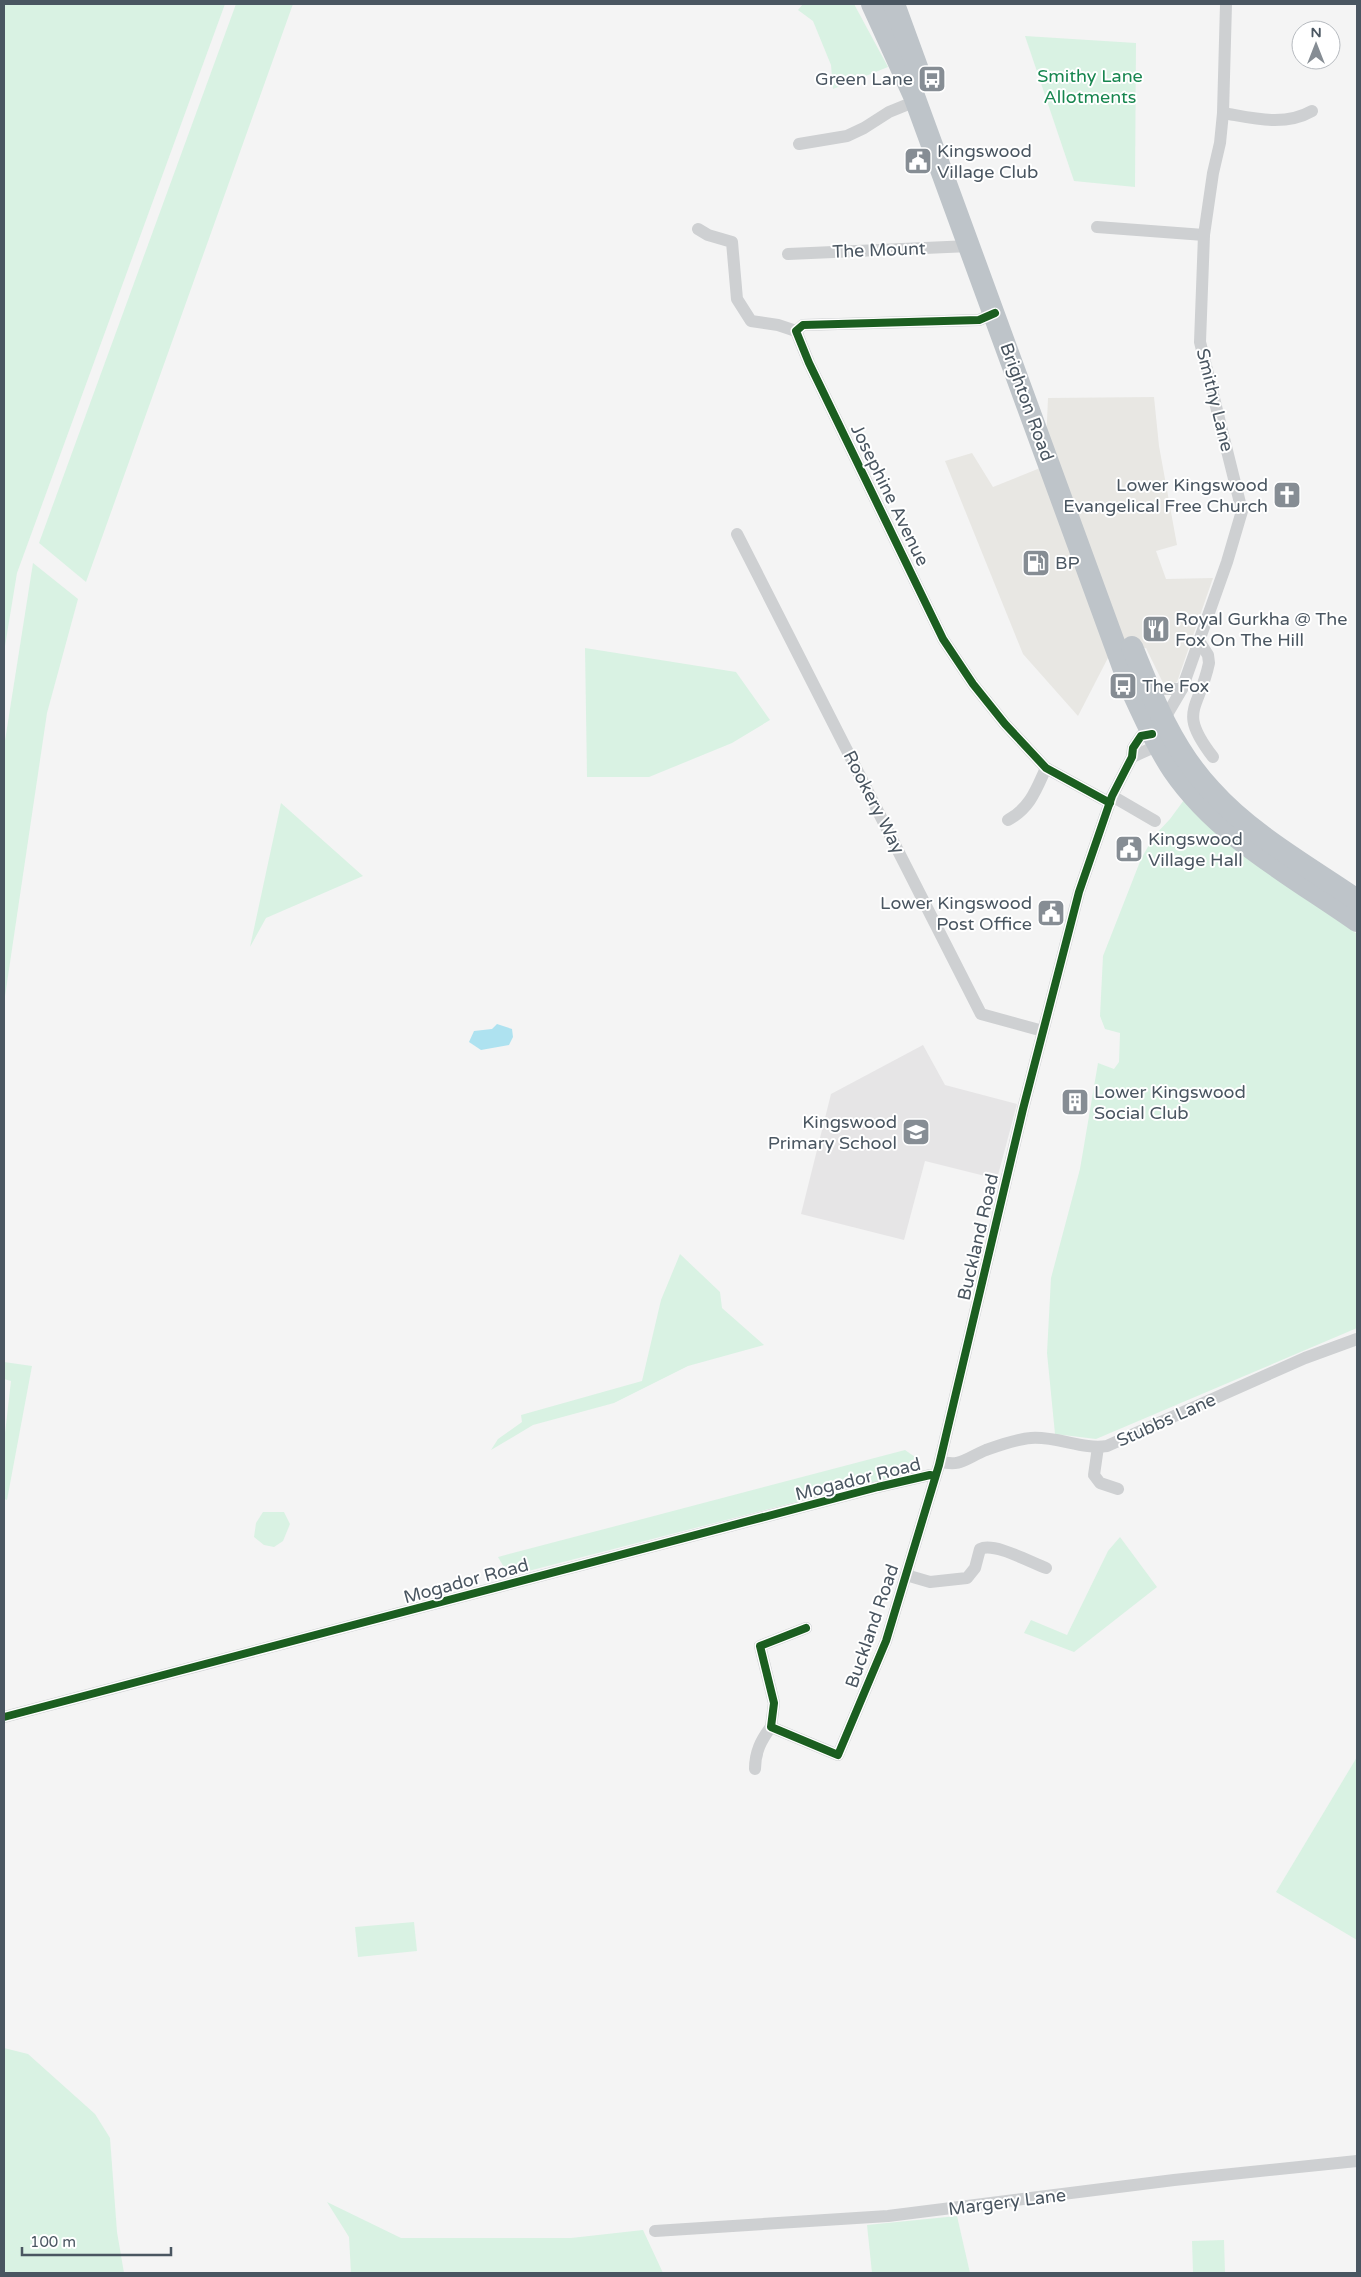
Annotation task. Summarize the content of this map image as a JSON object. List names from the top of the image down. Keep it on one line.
{"streets":{"highway":["Brighton Road"],"street":["The Mount","Smithy Lane","Josephine Avenue","Rookery Way","Buckland Road","Stubbs Lane","Mogador Road","Margery Lane"]},"crossings":[["The Mount","Brighton Road"],["Smithy Lane","Brighton Road"],["Smithy Lane","Buckland Road"],["Brighton Road","Buckland Road"],["Josephine Avenue","Buckland Road"],["Rookery Way","Buckland Road"],["Buckland Road","Stubbs Lane"],["Buckland Road","Mogador Road"]],"parks":["Smithy Lane Allotments"],"places":{"bus stop":["Green Lane","The Fox"],"public building":["Kingswood Village Club","Kingswood Village Hall","Lower Kingswood Post Office"],"church":["Lower Kingswood Evangelical Free Church"],"fuel station":["BP"],"restaurant":["Royal Gurkha @ The Fox On The Hill"],"building":["Lower Kingswood Social Club"],"school or university":["Kingswood Primary School"]},"scale_bar":"100 m","north":"top"}
